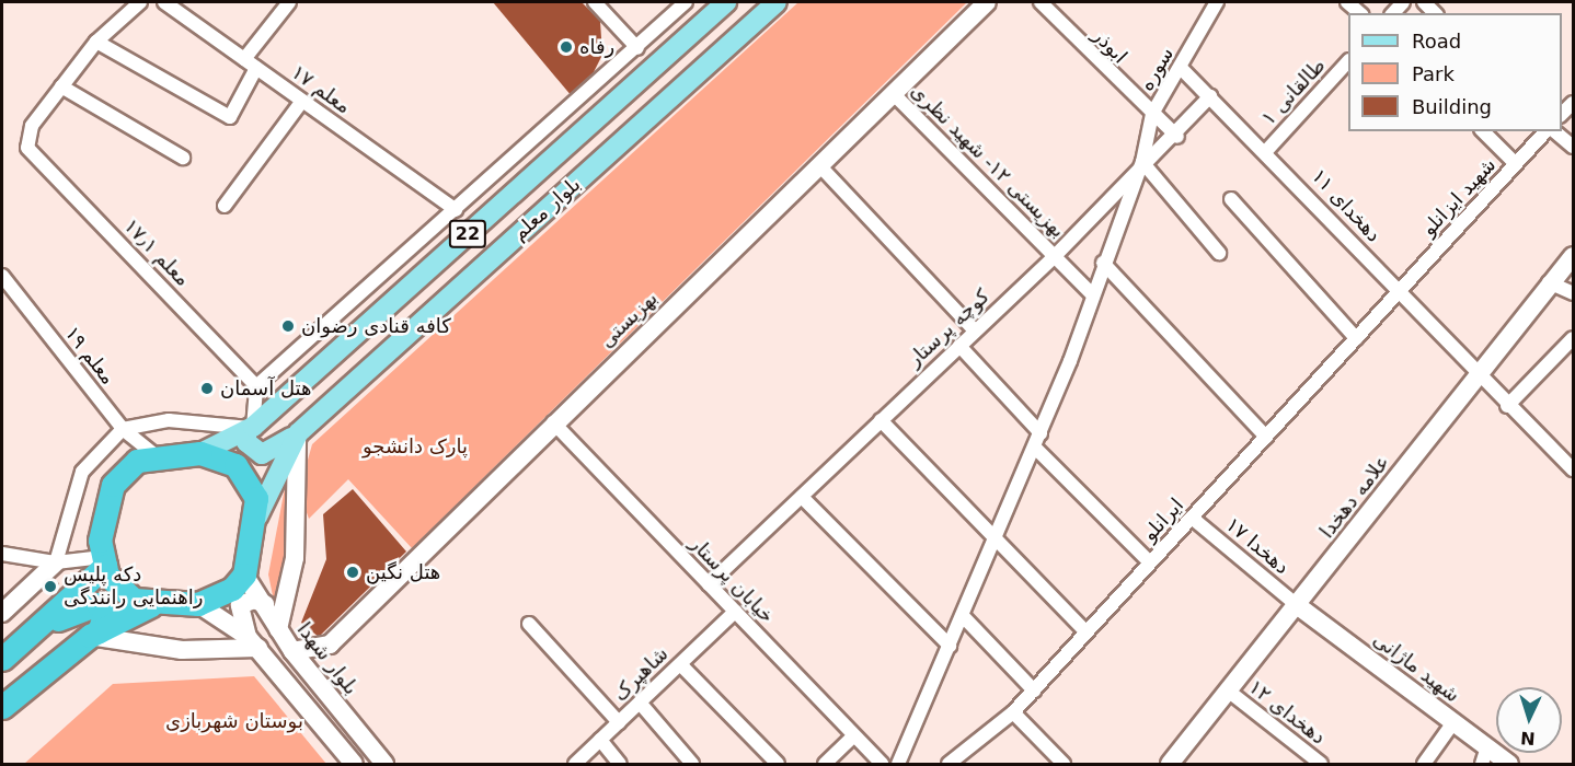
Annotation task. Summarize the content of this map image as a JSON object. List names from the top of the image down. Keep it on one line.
{"streets":{"main road":["بلوار معلم","22"],"street":["ابوذر","سوره","معلم ۱۷","طالقانی ۱","بهزیستی ۱۲- شهید نظری","شهید ایزانلو","دهخدای ۱۱","معلم ۱۷٫۱","بهزیستی","کوچه پرستار","معلم ۱۹","علامه دهخدا","ایرانلو","دهخدا ۱۷","خیابان پرستار","بلوار شهدا","شهید ماژانی","شاهپرک","دهخدای ۱۲"]},"crossings":[["ابوذر","سوره"],["ابوذر","کوچه پرستار"],["سوره","بهزیستی ۱۲- شهید نظری"],["سوره","دهخدای ۱۱"],["سوره","کوچه پرستار"],["طالقانی ۱","دهخدای ۱۱"],["بهزیستی ۱۲- شهید نظری","بهزیستی"],["بهزیستی ۱۲- شهید نظری","کوچه پرستار"],["شهید ایزانلو","دهخدای ۱۱"],["شهید ایزانلو","ایرانلو"],["دهخدای ۱۱","کوچه پرستار"],["دهخدای ۱۱","علامه دهخدا"],["دهخدای ۱۱","ایرانلو"],["بلوار معلم","معلم ۱۹"],["بلوار معلم","بلوار شهدا"],["بهزیستی","خیابان پرستار"],["بهزیستی","بلوار شهدا"],["کوچه پرستار","خیابان پرستار"],["معلم ۱۹","بلوار شهدا"],["علامه دهخدا","دهخدا ۱۷"],["علامه دهخدا","شهید ماژانی"],["علامه دهخدا","دهخدای ۱۲"],["ایرانلو","دهخدا ۱۷"],["دهخدا ۱۷","شهید ماژانی"],["خیابان پرستار","شاهپرک"]],"parks":["پارک دانشجو","بوستان شهربازی"],"places":["رفاه","کافه قنادی رضوان","هتل آسمان","هتل نگین","دکه پلیس راهنمایی رانندگی"],"legend":["Road","Park","Building"],"north":"bottom"}
